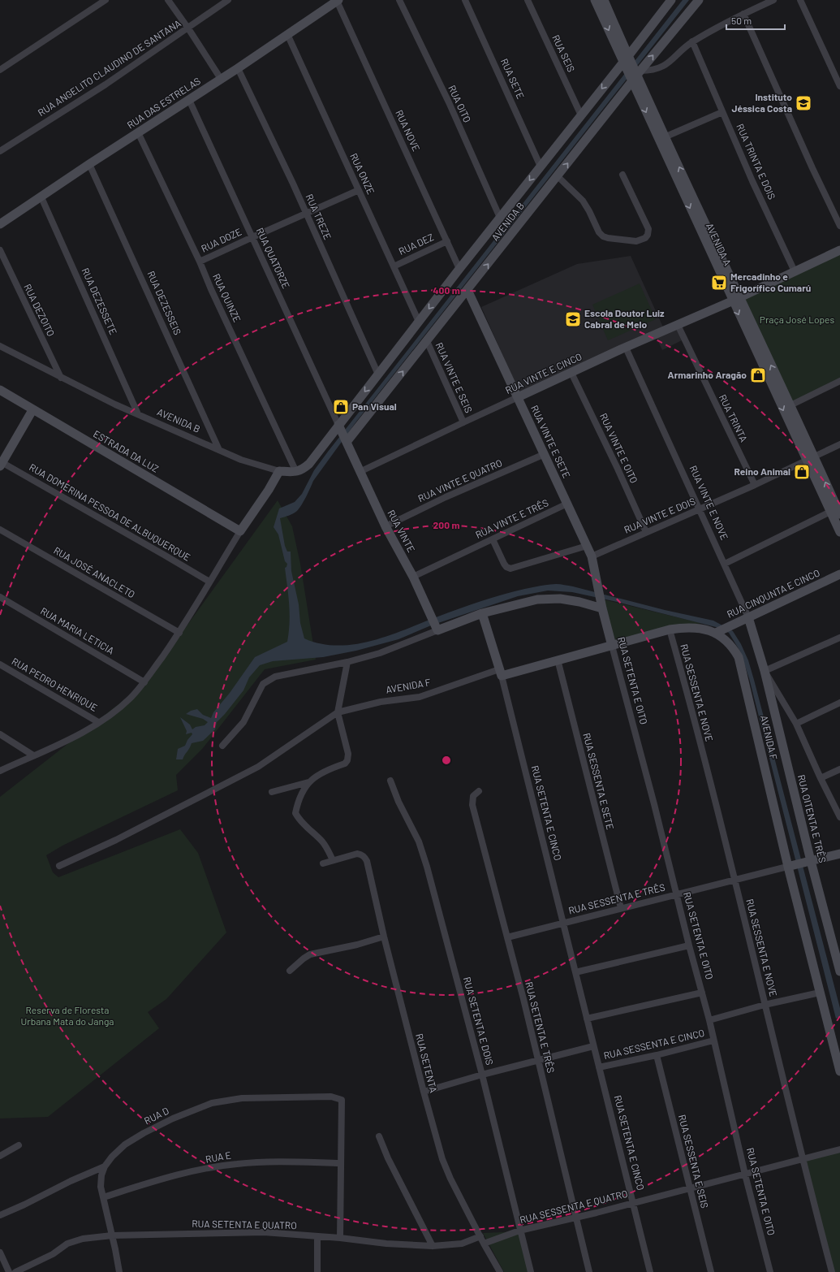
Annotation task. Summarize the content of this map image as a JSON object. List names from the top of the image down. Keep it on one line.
{"streets":{"street":["RUA SEIS","RUA ANGELITO CLAUDINO DE SANTANA","RUA SETE","RUA DAS ESTRELAS","RUA OITO","RUA NOVE","RUA TRINTA E DOIS","RUA ONZE","RUA TREZE","AVENIDA B","RUA DOZE","RUA DEZ","AVENIDA A","RUA QUATORZE","RUA QUINZE","RUA DEZESSETE","RUA DEZESSEIS","RUA DEZOITO","RUA VINTE E CINCO","RUA VINTE E SEIS","RUA TRINTA","RUA VINTE E SETE","RUA VINTE E OITO","ESTRADA DA LUZ","RUA VINTE E QUATRO","RUA VINTE E NOVE","RUA DOMERINA PESSOA DE ALBUQUERQUE","RUA VINTE E DOIS","RUA VINTE E TRÊS","RUA VINTE","RUA JOSÉ ANACLETO","RUA CINQUNTA E CINCO","RUA MARIA LETICIA","RUA SETENTA E OITO","RUA PEDRO HENRIQUE","AVENIDA F","RUA SESSENTA E NOVE","RUA SESSENTA E SETE","RUA SETENTA E CINCO","RUA OITENTA E TRÊS","RUA SESSENTA E TRÊS","RUA SETENTA E DOIS","RUA SETENTA E TRÊS","RUA SESSENTA E CINCO","RUA SETENTA","RUA D","RUA E","RUA SESSENTA E SEIS","RUA SESSENTA E QUATRO","RUA SETENTA E QUATRO"]},"crossings":[["RUA SEIS","AVENIDA B"],["RUA SETE","AVENIDA B"],["RUA DAS ESTRELAS","RUA NOVE"],["RUA DAS ESTRELAS","RUA ONZE"],["RUA DAS ESTRELAS","RUA TREZE"],["RUA DAS ESTRELAS","RUA QUATORZE"],["RUA DAS ESTRELAS","RUA QUINZE"],["RUA DAS ESTRELAS","RUA DEZESSETE"],["RUA DAS ESTRELAS","RUA DEZESSEIS"],["RUA OITO","AVENIDA B"],["RUA NOVE","AVENIDA B"],["RUA NOVE","RUA DEZ"],["RUA TRINTA E DOIS","RUA VINTE E CINCO"],["RUA ONZE","AVENIDA B"],["RUA ONZE","RUA DOZE"],["RUA ONZE","RUA DEZ"],["RUA TREZE","AVENIDA B"],["RUA TREZE","RUA DOZE"],["AVENIDA B","AVENIDA A"],["AVENIDA B","RUA QUATORZE"],["AVENIDA B","RUA QUINZE"],["AVENIDA B","RUA DEZESSETE"],["AVENIDA B","RUA DEZESSEIS"],["AVENIDA B","RUA DEZOITO"],["AVENIDA B","RUA VINTE E SEIS"],["AVENIDA B","RUA VINTE E SETE"],["AVENIDA B","RUA VINTE"],["RUA DOZE","RUA QUATORZE"],["RUA DOZE","RUA QUINZE"],["AVENIDA A","RUA VINTE E CINCO"],["AVENIDA A","RUA VINTE E DOIS"],["RUA VINTE E CINCO","RUA VINTE E SEIS"],["RUA VINTE E CINCO","RUA TRINTA"],["RUA VINTE E CINCO","RUA VINTE E SETE"],["RUA VINTE E CINCO","RUA VINTE E OITO"],["RUA VINTE E CINCO","RUA VINTE E NOVE"],["RUA VINTE E CINCO","RUA VINTE"],["RUA TRINTA","RUA VINTE E DOIS"],["RUA VINTE E SETE","RUA VINTE E QUATRO"],["RUA VINTE E SETE","RUA VINTE E DOIS"],["RUA VINTE E SETE","RUA VINTE E TRÊS"],["RUA VINTE E SETE","RUA SETENTA E OITO"],["RUA VINTE E OITO","RUA VINTE E DOIS"],["RUA VINTE E QUATRO","RUA VINTE"],["RUA VINTE E NOVE","RUA VINTE E DOIS"],["RUA VINTE E NOVE","RUA CINQUNTA E CINCO"],["RUA VINTE E NOVE","RUA OITENTA E TRÊS"],["RUA VINTE E TRÊS","RUA VINTE"],["RUA CINQUNTA E CINCO","AVENIDA F"],["RUA SETENTA E OITO","AVENIDA F"],["RUA SETENTA E OITO","RUA SESSENTA E TRÊS"],["RUA SETENTA E OITO","RUA SESSENTA E CINCO"],["RUA SETENTA E OITO","RUA SESSENTA E QUATRO"],["AVENIDA F","RUA SESSENTA E NOVE"],["AVENIDA F","RUA SESSENTA E SETE"],["AVENIDA F","RUA SETENTA E CINCO"],["AVENIDA F","RUA SESSENTA E TRÊS"],["RUA SESSENTA E NOVE","RUA SESSENTA E TRÊS"],["RUA SESSENTA E NOVE","RUA SESSENTA E QUATRO"],["RUA SESSENTA E SETE","RUA SESSENTA E TRÊS"],["RUA SETENTA E CINCO","RUA SESSENTA E TRÊS"],["RUA SETENTA E CINCO","RUA SESSENTA E CINCO"],["RUA SETENTA E CINCO","RUA SESSENTA E QUATRO"],["RUA SESSENTA E TRÊS","RUA SETENTA E TRÊS"],["RUA SETENTA E DOIS","RUA SESSENTA E QUATRO"],["RUA SETENTA E TRÊS","RUA SESSENTA E QUATRO"],["RUA SESSENTA E CINCO","RUA SESSENTA E SEIS"],["RUA SETENTA","RUA SESSENTA E QUATRO"],["RUA SETENTA","RUA SETENTA E QUATRO"],["RUA D","RUA E"],["RUA SESSENTA E SEIS","RUA SESSENTA E QUATRO"]],"parks":["Praça José Lopes","Reserva de Floresta Urbana Mata do Janga"],"places":{"school or university":["Instituto Jéssica Costa","Escola Doutor Luiz Cabral de Melo"],"supermarket":["Mercadinho e Frigorífico Cumarú"],"shop":["Armarinho Aragão","Pan Visual","Reino Animal"]},"scale_bar":"50 m","rings":["400 m","200 m"]}
